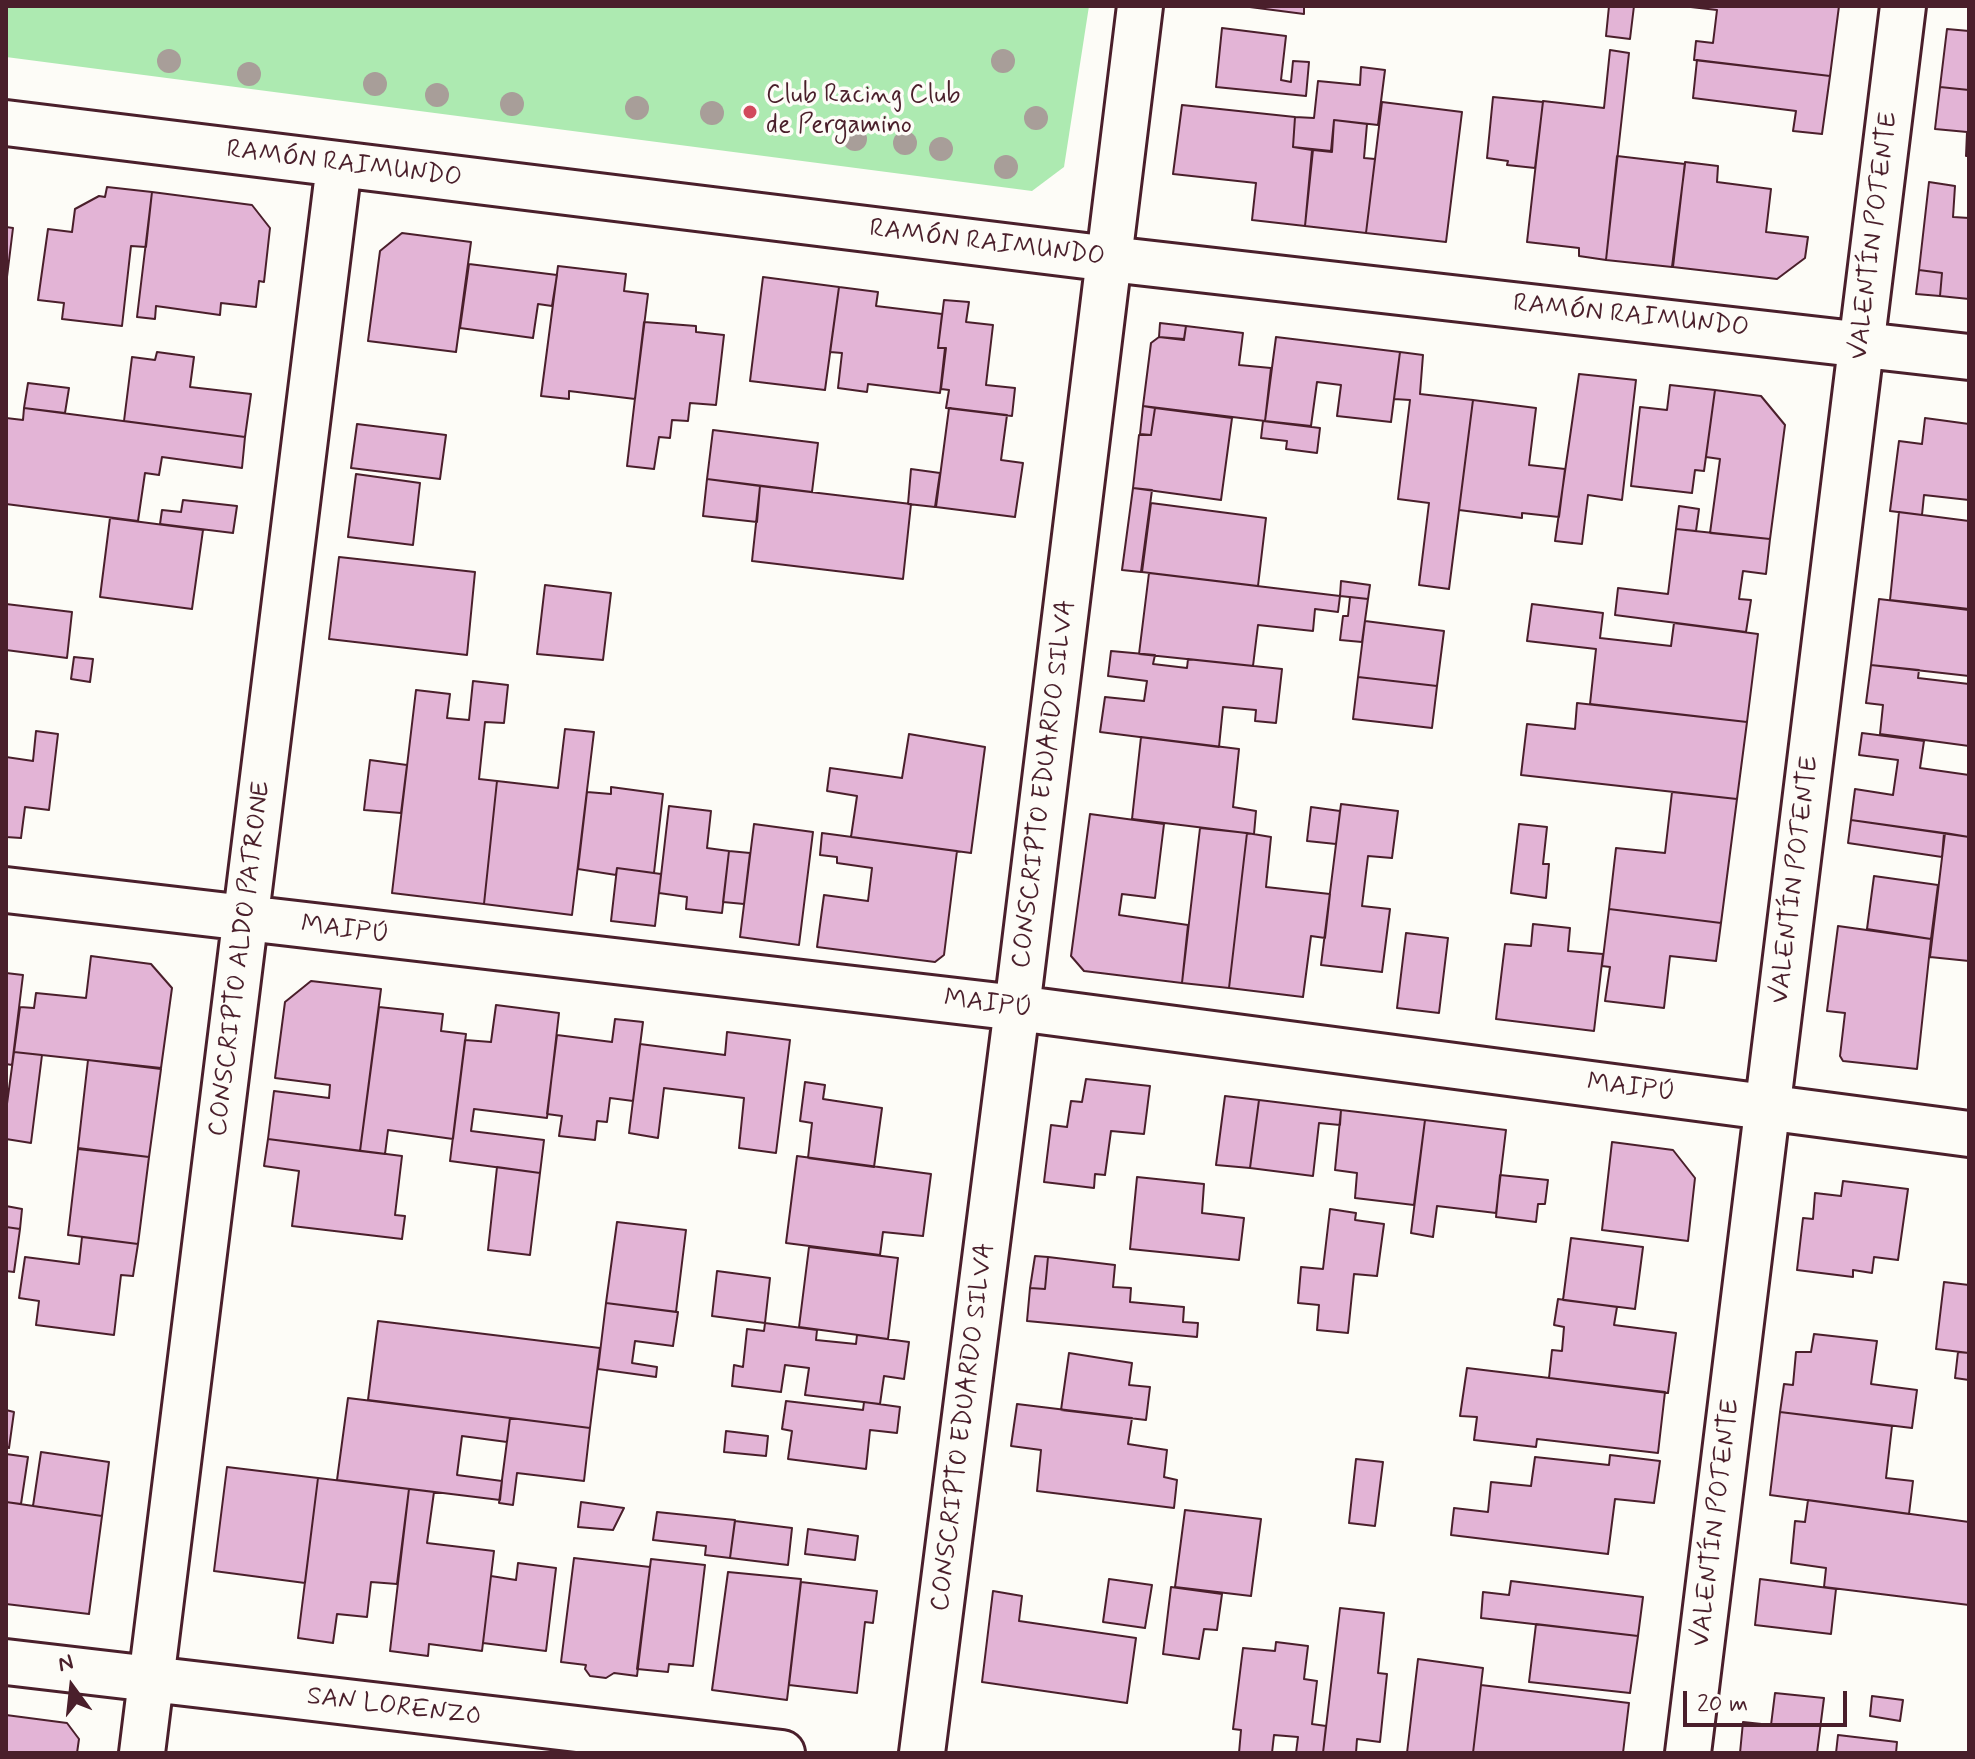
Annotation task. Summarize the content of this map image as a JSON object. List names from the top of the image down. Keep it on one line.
{"streets":{"street":["RAMÓN RAIMUNDO","VALENTÍN POTENTE","CONSCRIPTO EDUARDO SILVA","MAIPÚ","CONSCRIPTO ALDO PATRONE","SAN LORENZO"]},"crossings":[["RAMÓN RAIMUNDO","VALENTÍN POTENTE"],["RAMÓN RAIMUNDO","CONSCRIPTO EDUARDO SILVA"],["RAMÓN RAIMUNDO","CONSCRIPTO ALDO PATRONE"],["VALENTÍN POTENTE","MAIPÚ"],["CONSCRIPTO EDUARDO SILVA","MAIPÚ"],["MAIPÚ","CONSCRIPTO ALDO PATRONE"],["CONSCRIPTO ALDO PATRONE","SAN LORENZO"]],"places":["Club Racing Club de Pergamino"],"scale_bar":"20 m","north":"top"}
